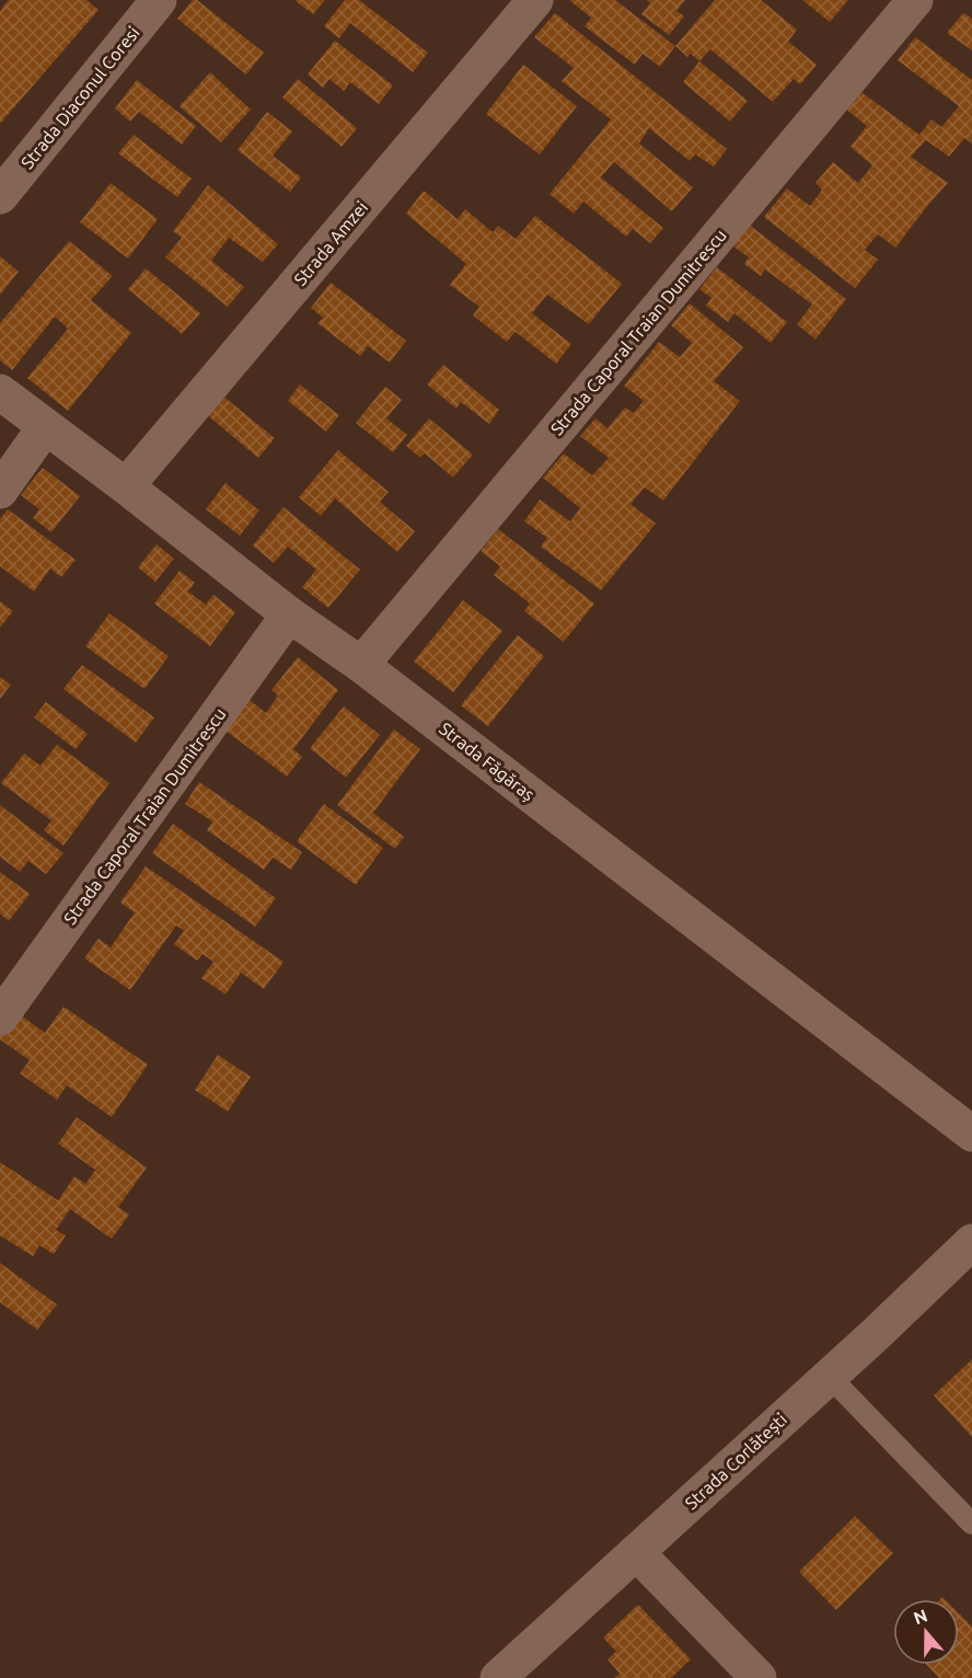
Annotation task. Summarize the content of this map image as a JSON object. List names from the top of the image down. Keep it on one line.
{"streets":{"street":["Strada Diaconul Coresi","Strada Amzei","Strada Caporal Traian Dumitrescu","Strada Făgăraș","Strada Corlătești"]},"crossings":[["Strada Amzei","Strada Făgăraș"],["Strada Caporal Traian Dumitrescu","Strada Făgăraș"]],"north":"top"}
